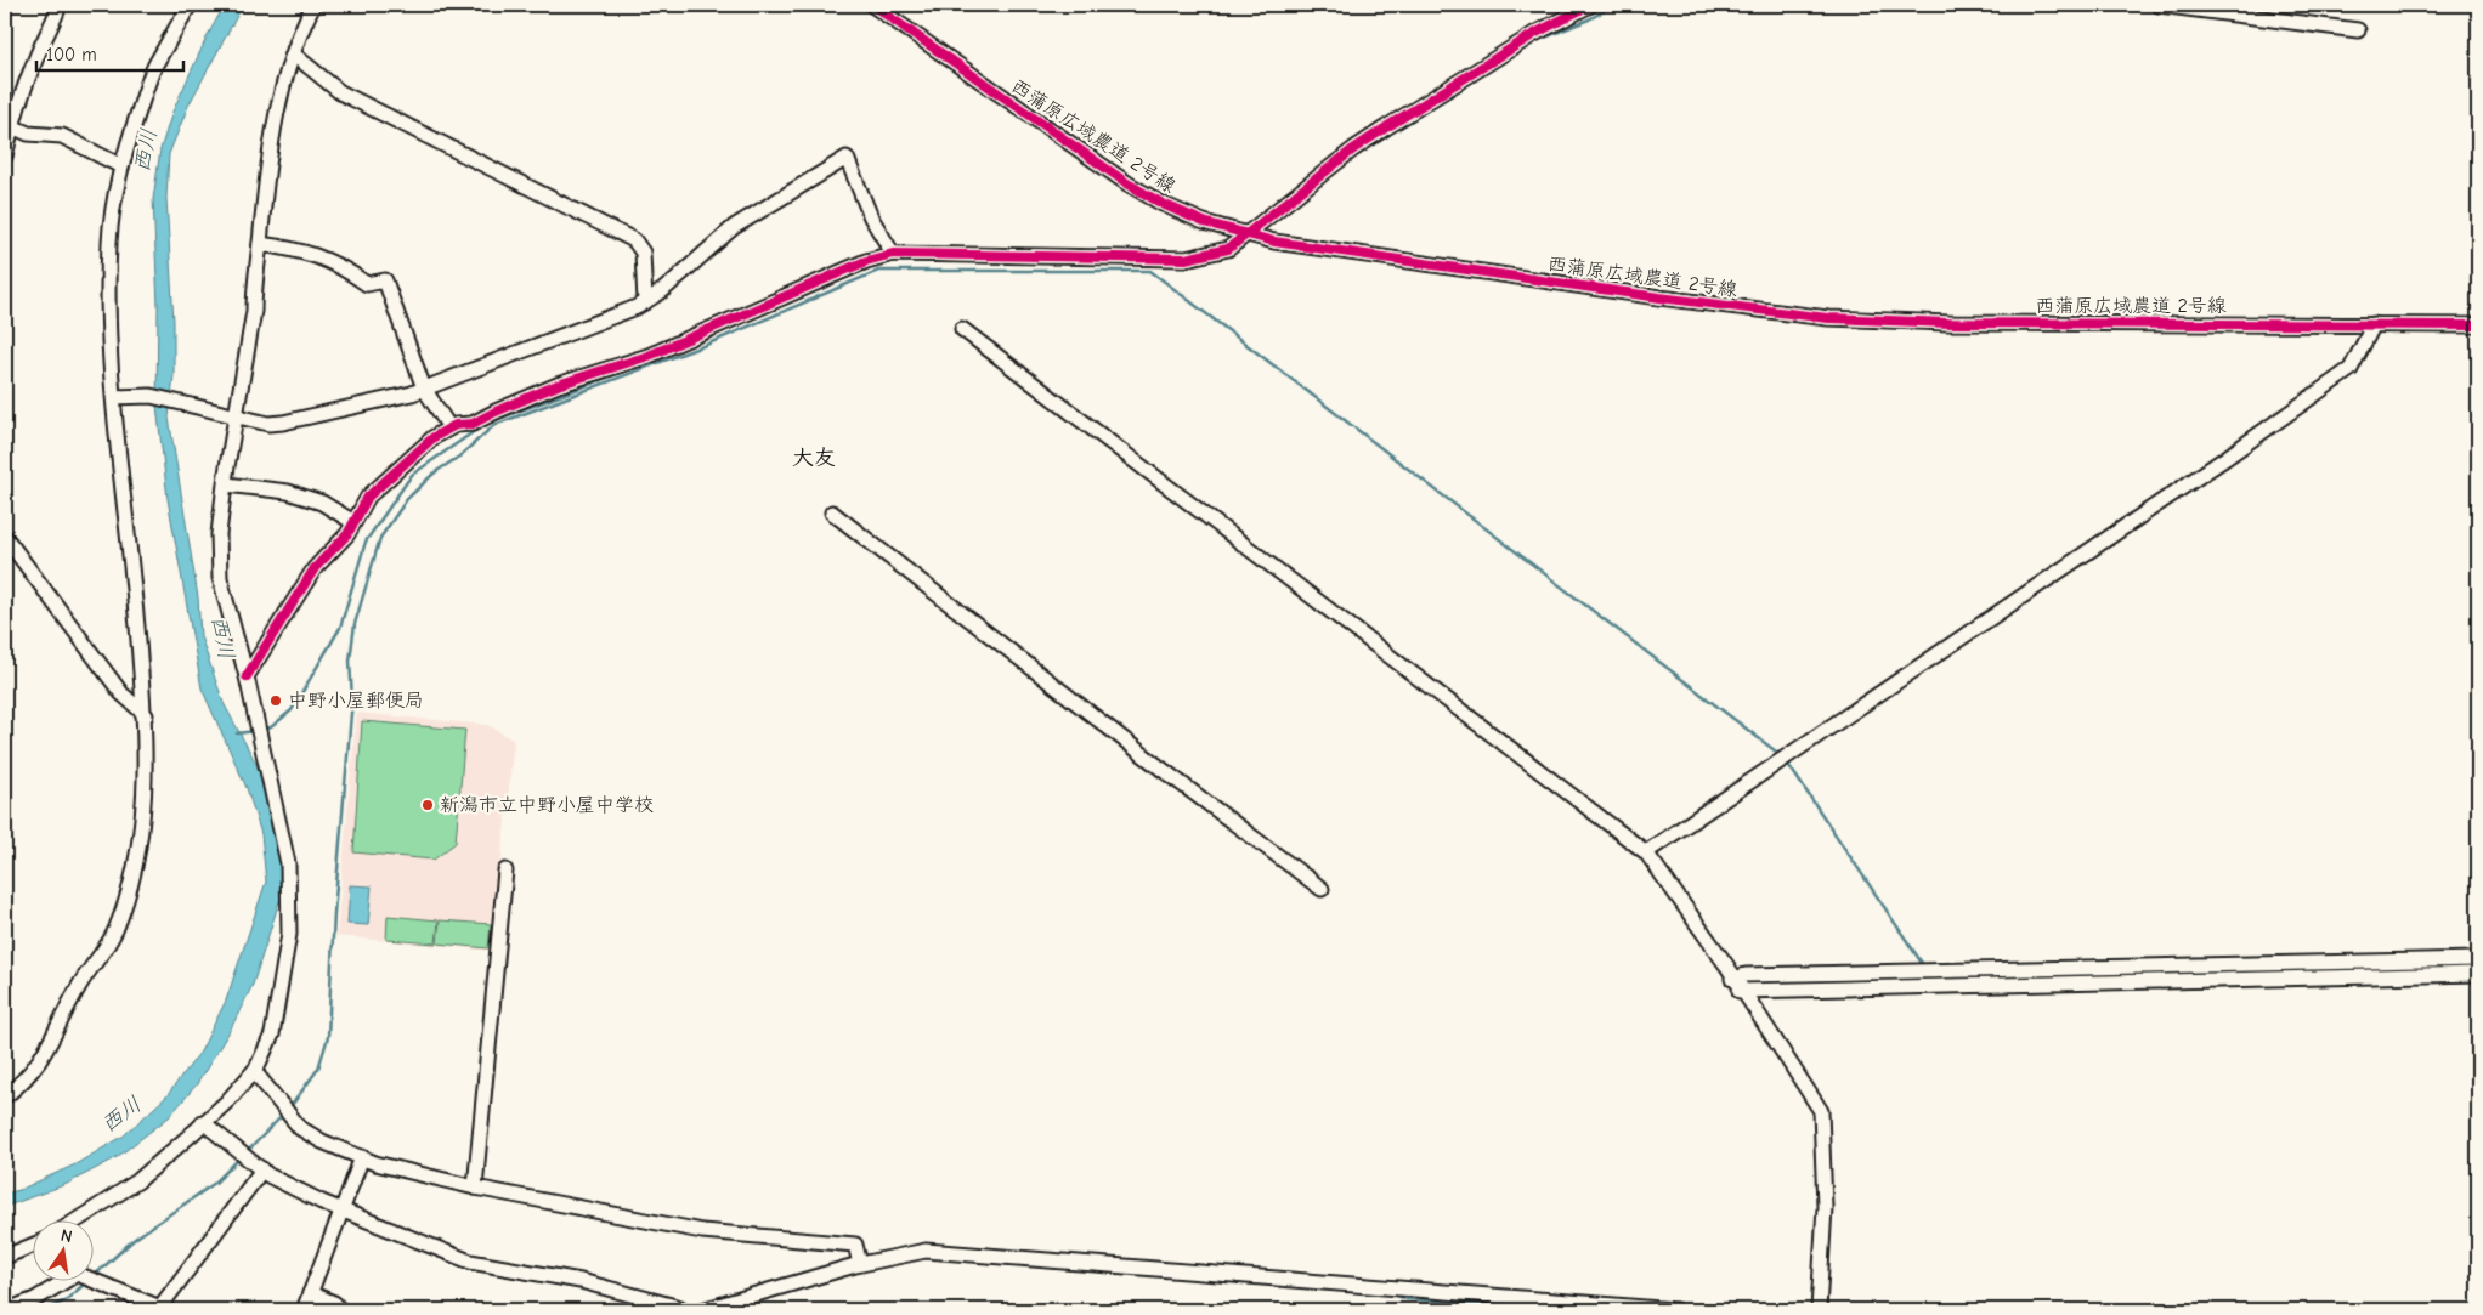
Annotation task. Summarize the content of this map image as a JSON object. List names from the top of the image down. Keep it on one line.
{"streets":{"street":["西蒲原広域農道 2号線"]},"districts":["大友"],"water":["西川"],"places":["中野小屋郵便局","新潟市立中野小屋中学校"],"scale_bar":"100 m","north":"top"}
